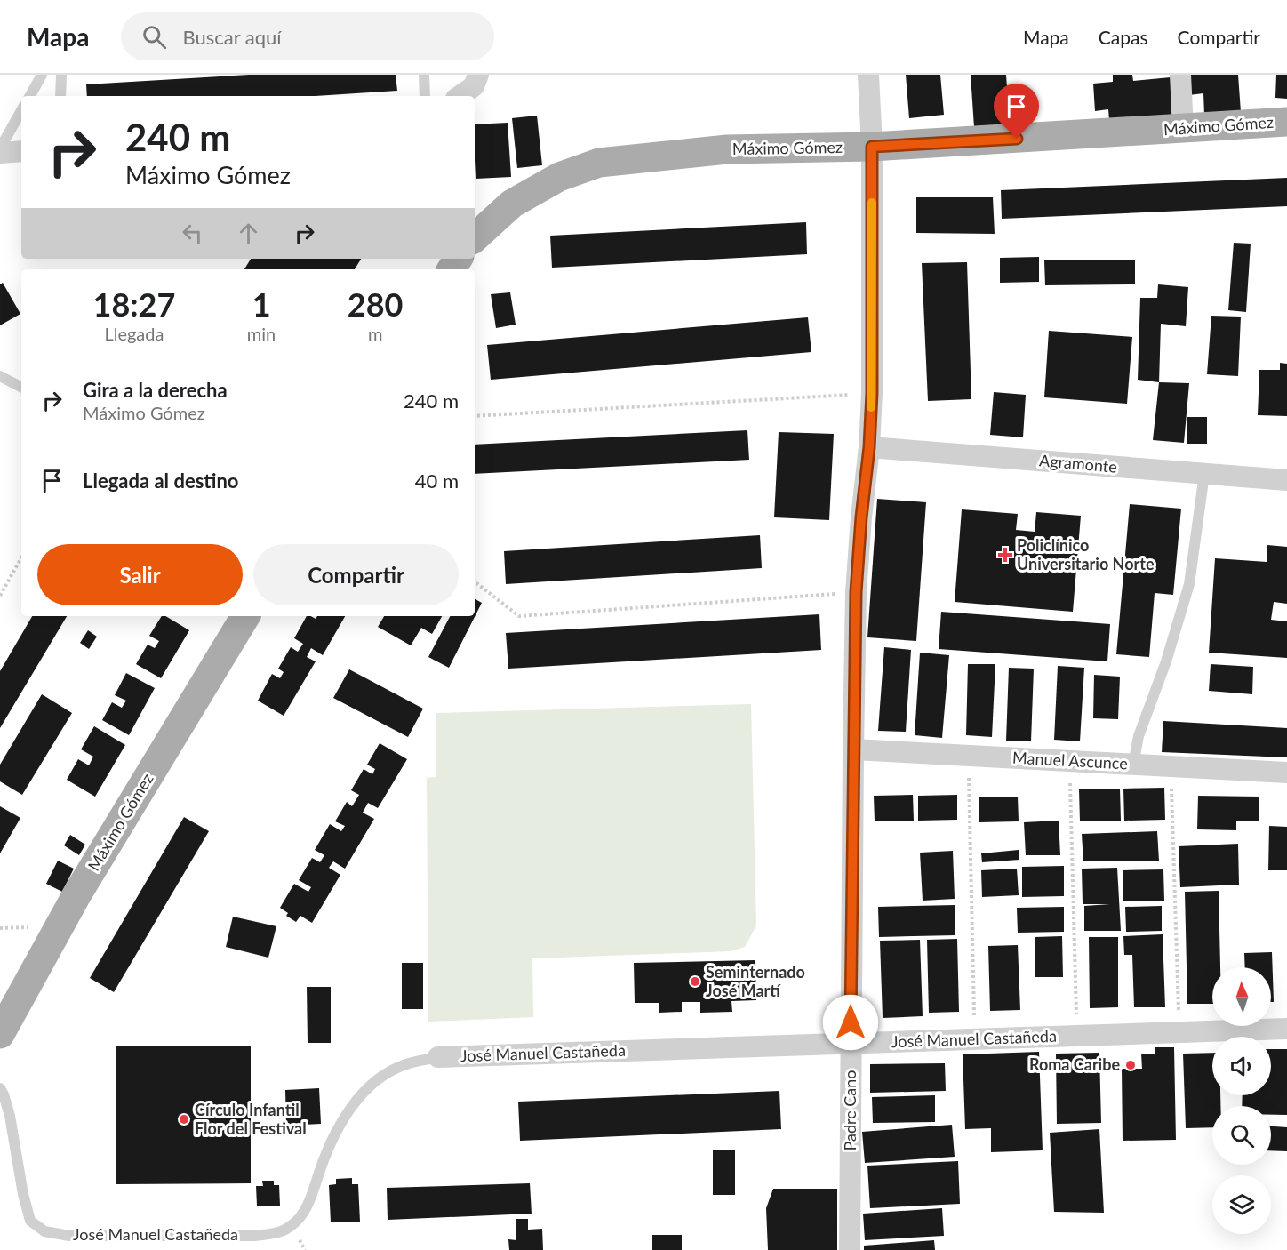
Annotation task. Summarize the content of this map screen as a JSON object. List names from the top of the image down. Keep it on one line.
{"streets":{"main road":["Máximo Gómez"],"street":["Agramonte","Manuel Ascunce","José Manuel Castañeda","Padre Cano"]},"crossings":[["Máximo Gómez","Padre Cano"],["Agramonte","Padre Cano"],["Manuel Ascunce","Padre Cano"],["José Manuel Castañeda","Padre Cano"]],"places":{"health":["Policlínico Universitario Norte"],"other":["Seminternado José Martí","Roma Caribe","Círculo Infantil Flor del Festival"]},"north":"top","page":{"header":"Mapa","search":"Buscar aquí","nav":["Mapa","Capas","Compartir"],"turn":["240 m","Máximo Gómez"],"eta":["18:27","Llegada","1","min","280","m"],"list":[{"name":"Gira a la derecha","note":"Máximo Gómez","value":"240 m"},{"name":"Llegada al destino","value":"40 m"}],"buttons":["Salir","Compartir"]}}
